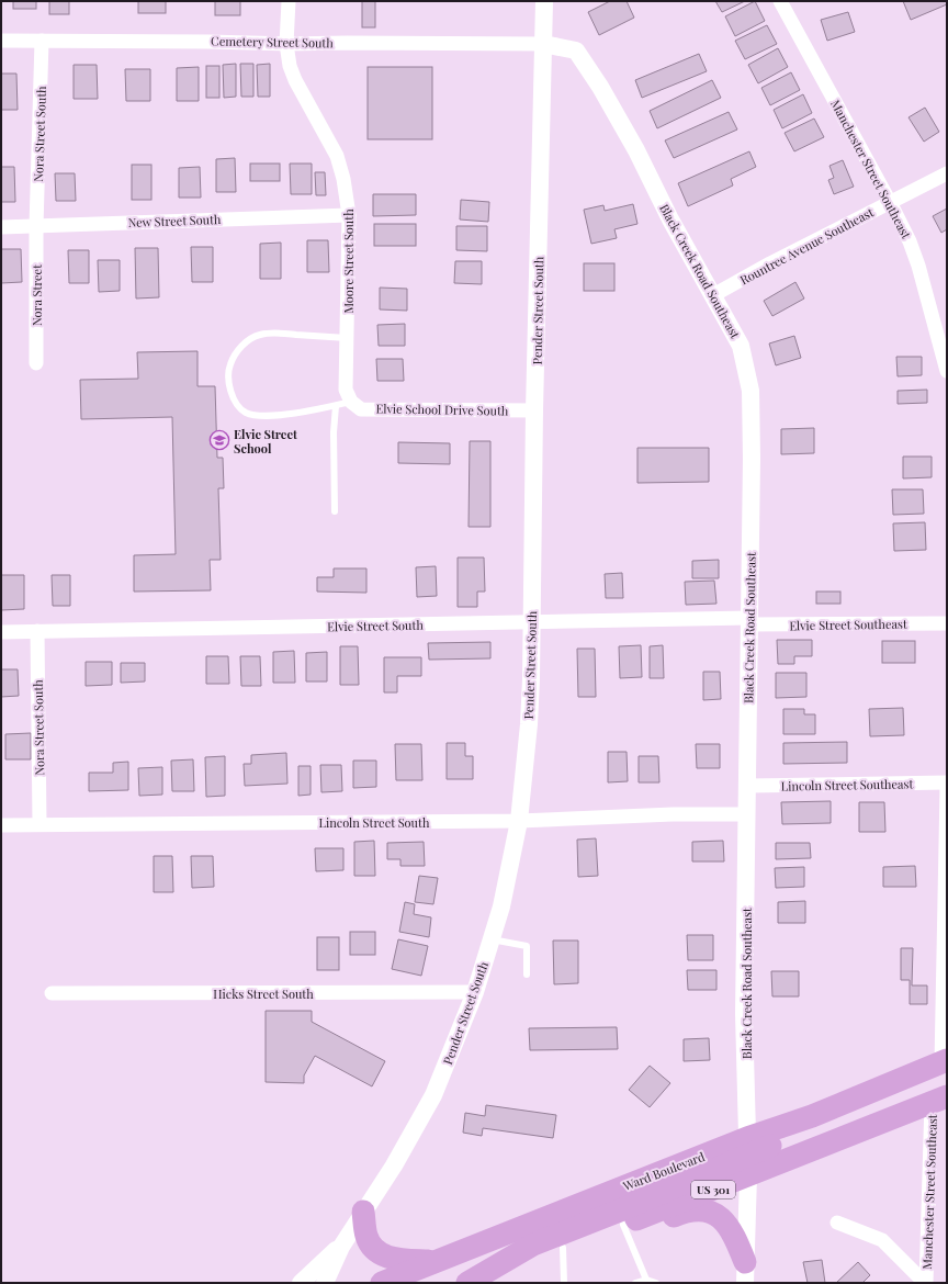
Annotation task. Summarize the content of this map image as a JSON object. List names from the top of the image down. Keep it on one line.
{"streets":{"highway":["Ward Boulevard","US 301"],"street":["Cemetery Street South","Nora Street South","Manchester Street Southeast","New Street South","Rountree Avenue Southeast","Moore Street South","Black Creek Road Southeast","Nora Street","Pender Street South","Elvie School Drive South","Elvie Street Southeast","Elvie Street South","Lincoln Street Southeast","Lincoln Street South","Hicks Street South"]},"crossings":[["Cemetery Street South","Nora Street South"],["Cemetery Street South","Moore Street South"],["Cemetery Street South","Black Creek Road Southeast"],["Cemetery Street South","Pender Street South"],["Nora Street South","New Street South"],["Nora Street South","Nora Street"],["Nora Street South","Elvie Street South"],["Nora Street South","Lincoln Street South"],["Manchester Street Southeast","Rountree Avenue Southeast"],["Manchester Street Southeast","Ward Boulevard"],["New Street South","Moore Street South"],["New Street South","Nora Street"],["Rountree Avenue Southeast","Black Creek Road Southeast"],["Moore Street South","Elvie School Drive South"],["Black Creek Road Southeast","Pender Street South"],["Black Creek Road Southeast","Elvie Street Southeast"],["Black Creek Road Southeast","Elvie Street South"],["Black Creek Road Southeast","Lincoln Street Southeast"],["Black Creek Road Southeast","Lincoln Street South"],["Black Creek Road Southeast","Ward Boulevard"],["Pender Street South","Elvie School Drive South"],["Pender Street South","Elvie Street South"],["Pender Street South","Lincoln Street South"],["Pender Street South","Hicks Street South"],["Elvie Street Southeast","Elvie Street South"]],"places":{"school or university":["Elvie Street School"]}}
